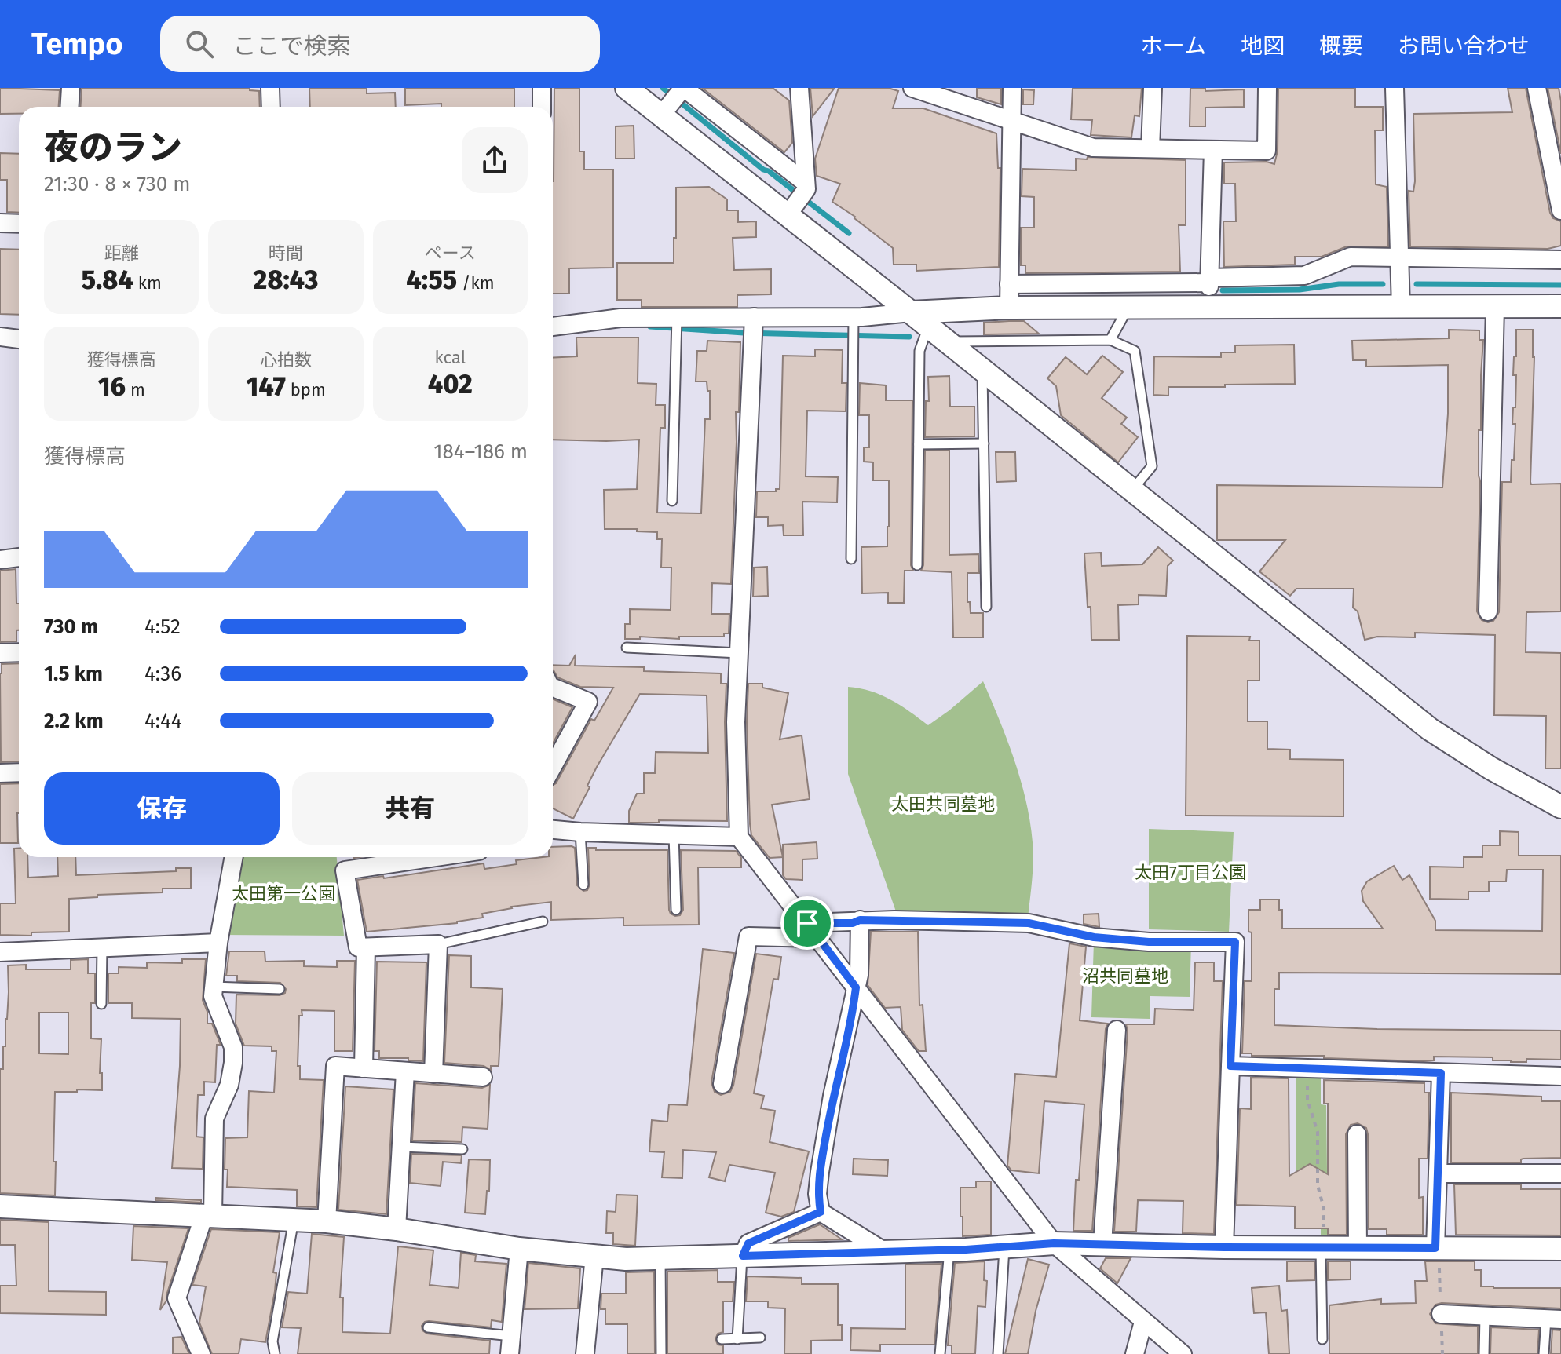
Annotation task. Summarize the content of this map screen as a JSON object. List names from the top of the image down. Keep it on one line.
{"parks":["太田共同墓地","太田7丁目公園","太田第一公園","沼共同墓地"],"page":{"header":"Tempo","search":"ここで検索","nav":["ホーム","地図","概要","お問い合わせ"],"heading":["夜のラン","21:30 · 8 × 730 m"],"stats":[["距離","5.84 km"],["時間","28:43"],["ペース","4:55 /km"],["獲得標高","16 m"],["心拍数","147 bpm"],["kcal","402"]],"chart":["獲得標高","184–186 m"],"list":[{"name":"730 m","note":"4:52"},{"name":"1.5 km","note":"4:36"},{"name":"2.2 km","note":"4:44"}],"buttons":["保存","共有"]}}
